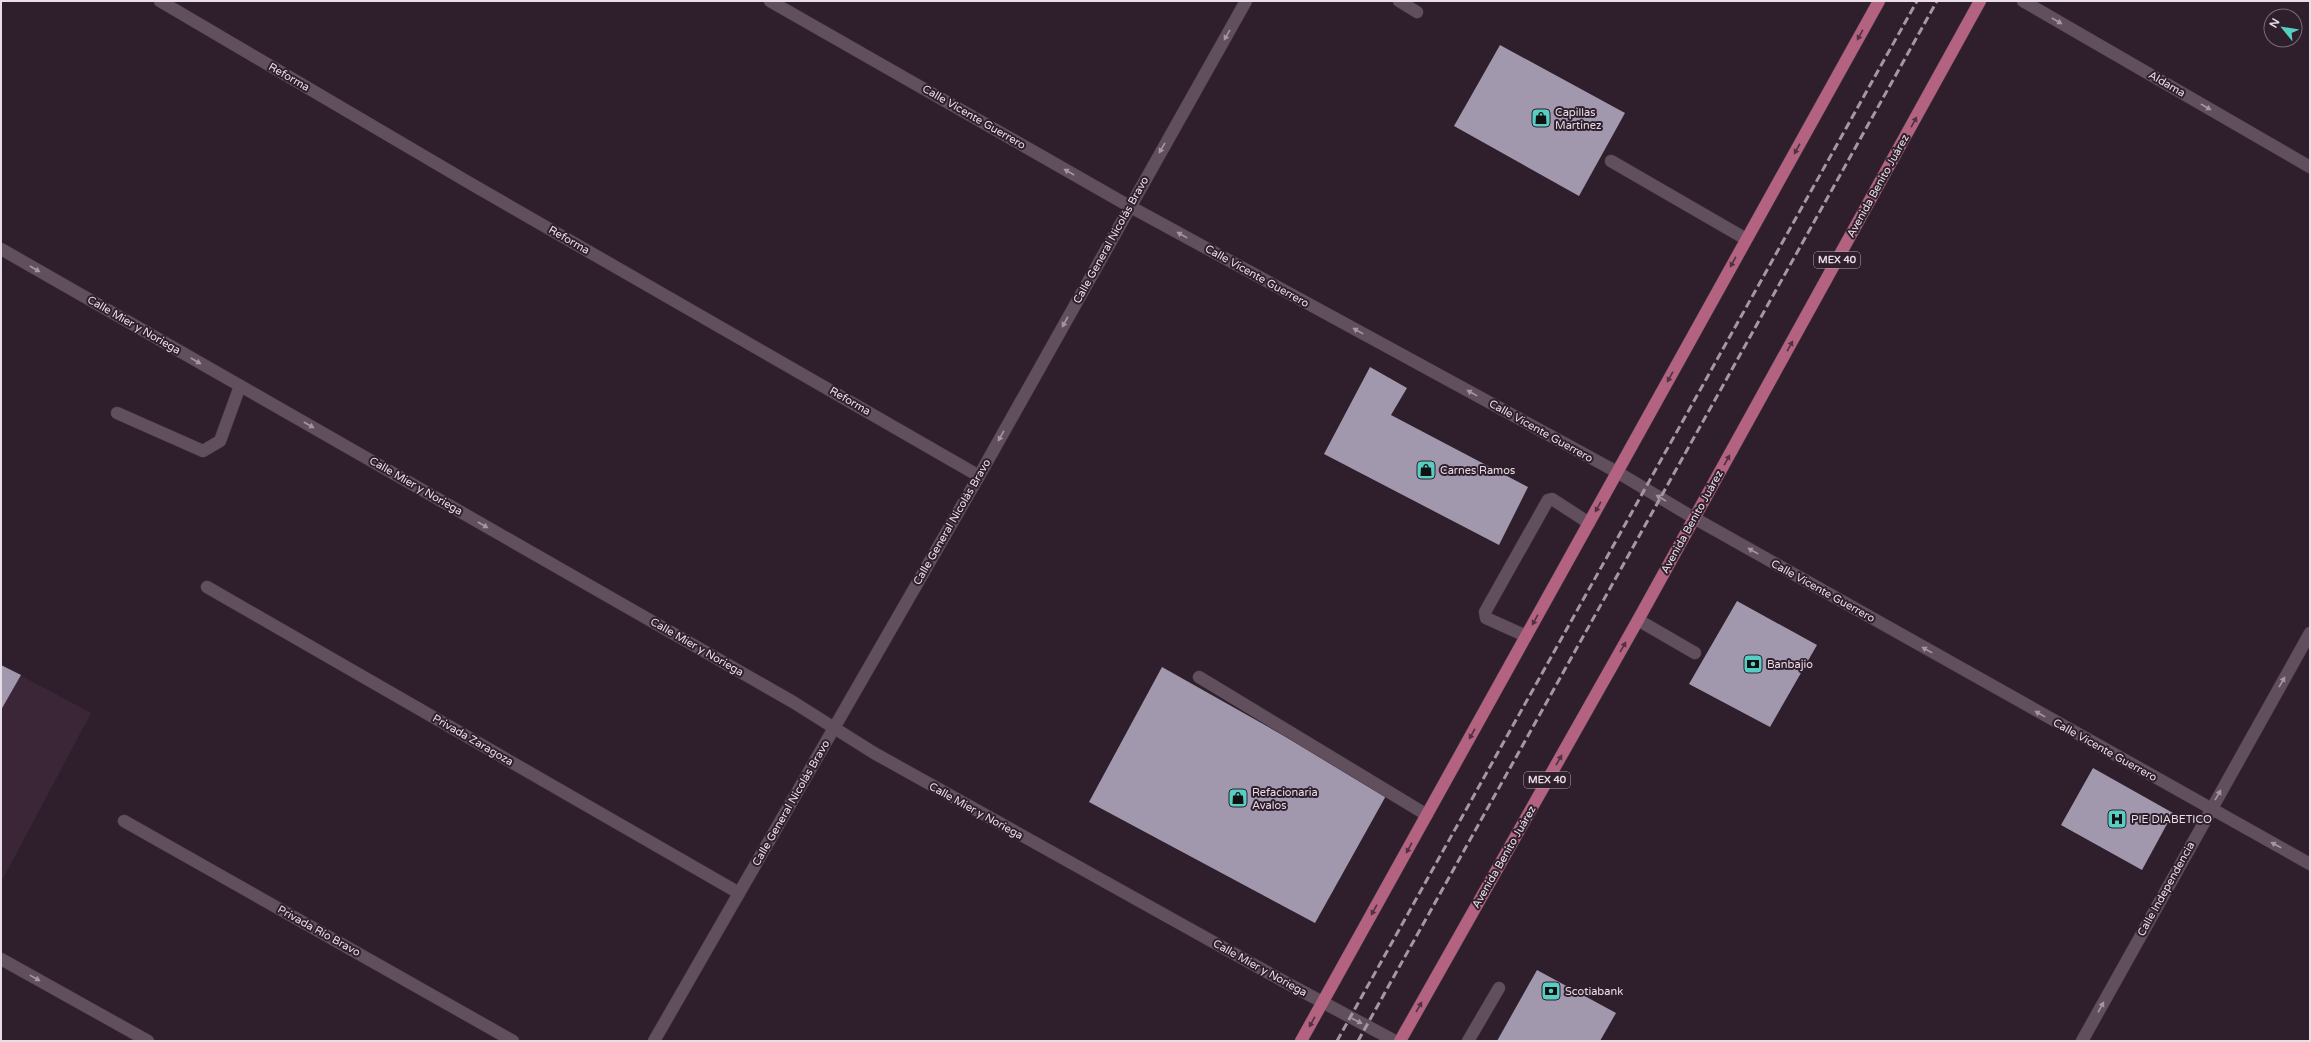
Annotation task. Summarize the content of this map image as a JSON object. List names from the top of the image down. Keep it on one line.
{"streets":{"main road":["Avenida Benito Juárez","MEX 40"],"street":["Reforma","Aldama","Calle Vicente Guerrero","Calle General Nicolás Bravo","Calle Mier y Noriega","Privada Zaragoza","Calle Independencia","Privada Río Bravo"]},"crossings":[["Reforma","Calle General Nicolás Bravo"],["Calle Vicente Guerrero","Avenida Benito Juárez"],["Calle Vicente Guerrero","Calle General Nicolás Bravo"],["Calle Vicente Guerrero","Calle Independencia"],["Calle General Nicolás Bravo","Calle Mier y Noriega"],["Calle General Nicolás Bravo","Privada Zaragoza"]],"one_way":["Aldama","Calle Vicente Guerrero","Calle General Nicolás Bravo","Calle Mier y Noriega","Calle Independencia"],"places":{"shop":["Capillas Martinez","Carnes Ramos","Refacionaria Avalos"],"bank":["Banbajio","Scotiabank"],"hospital":["PIE DIABETICO"]},"north":"top left"}
